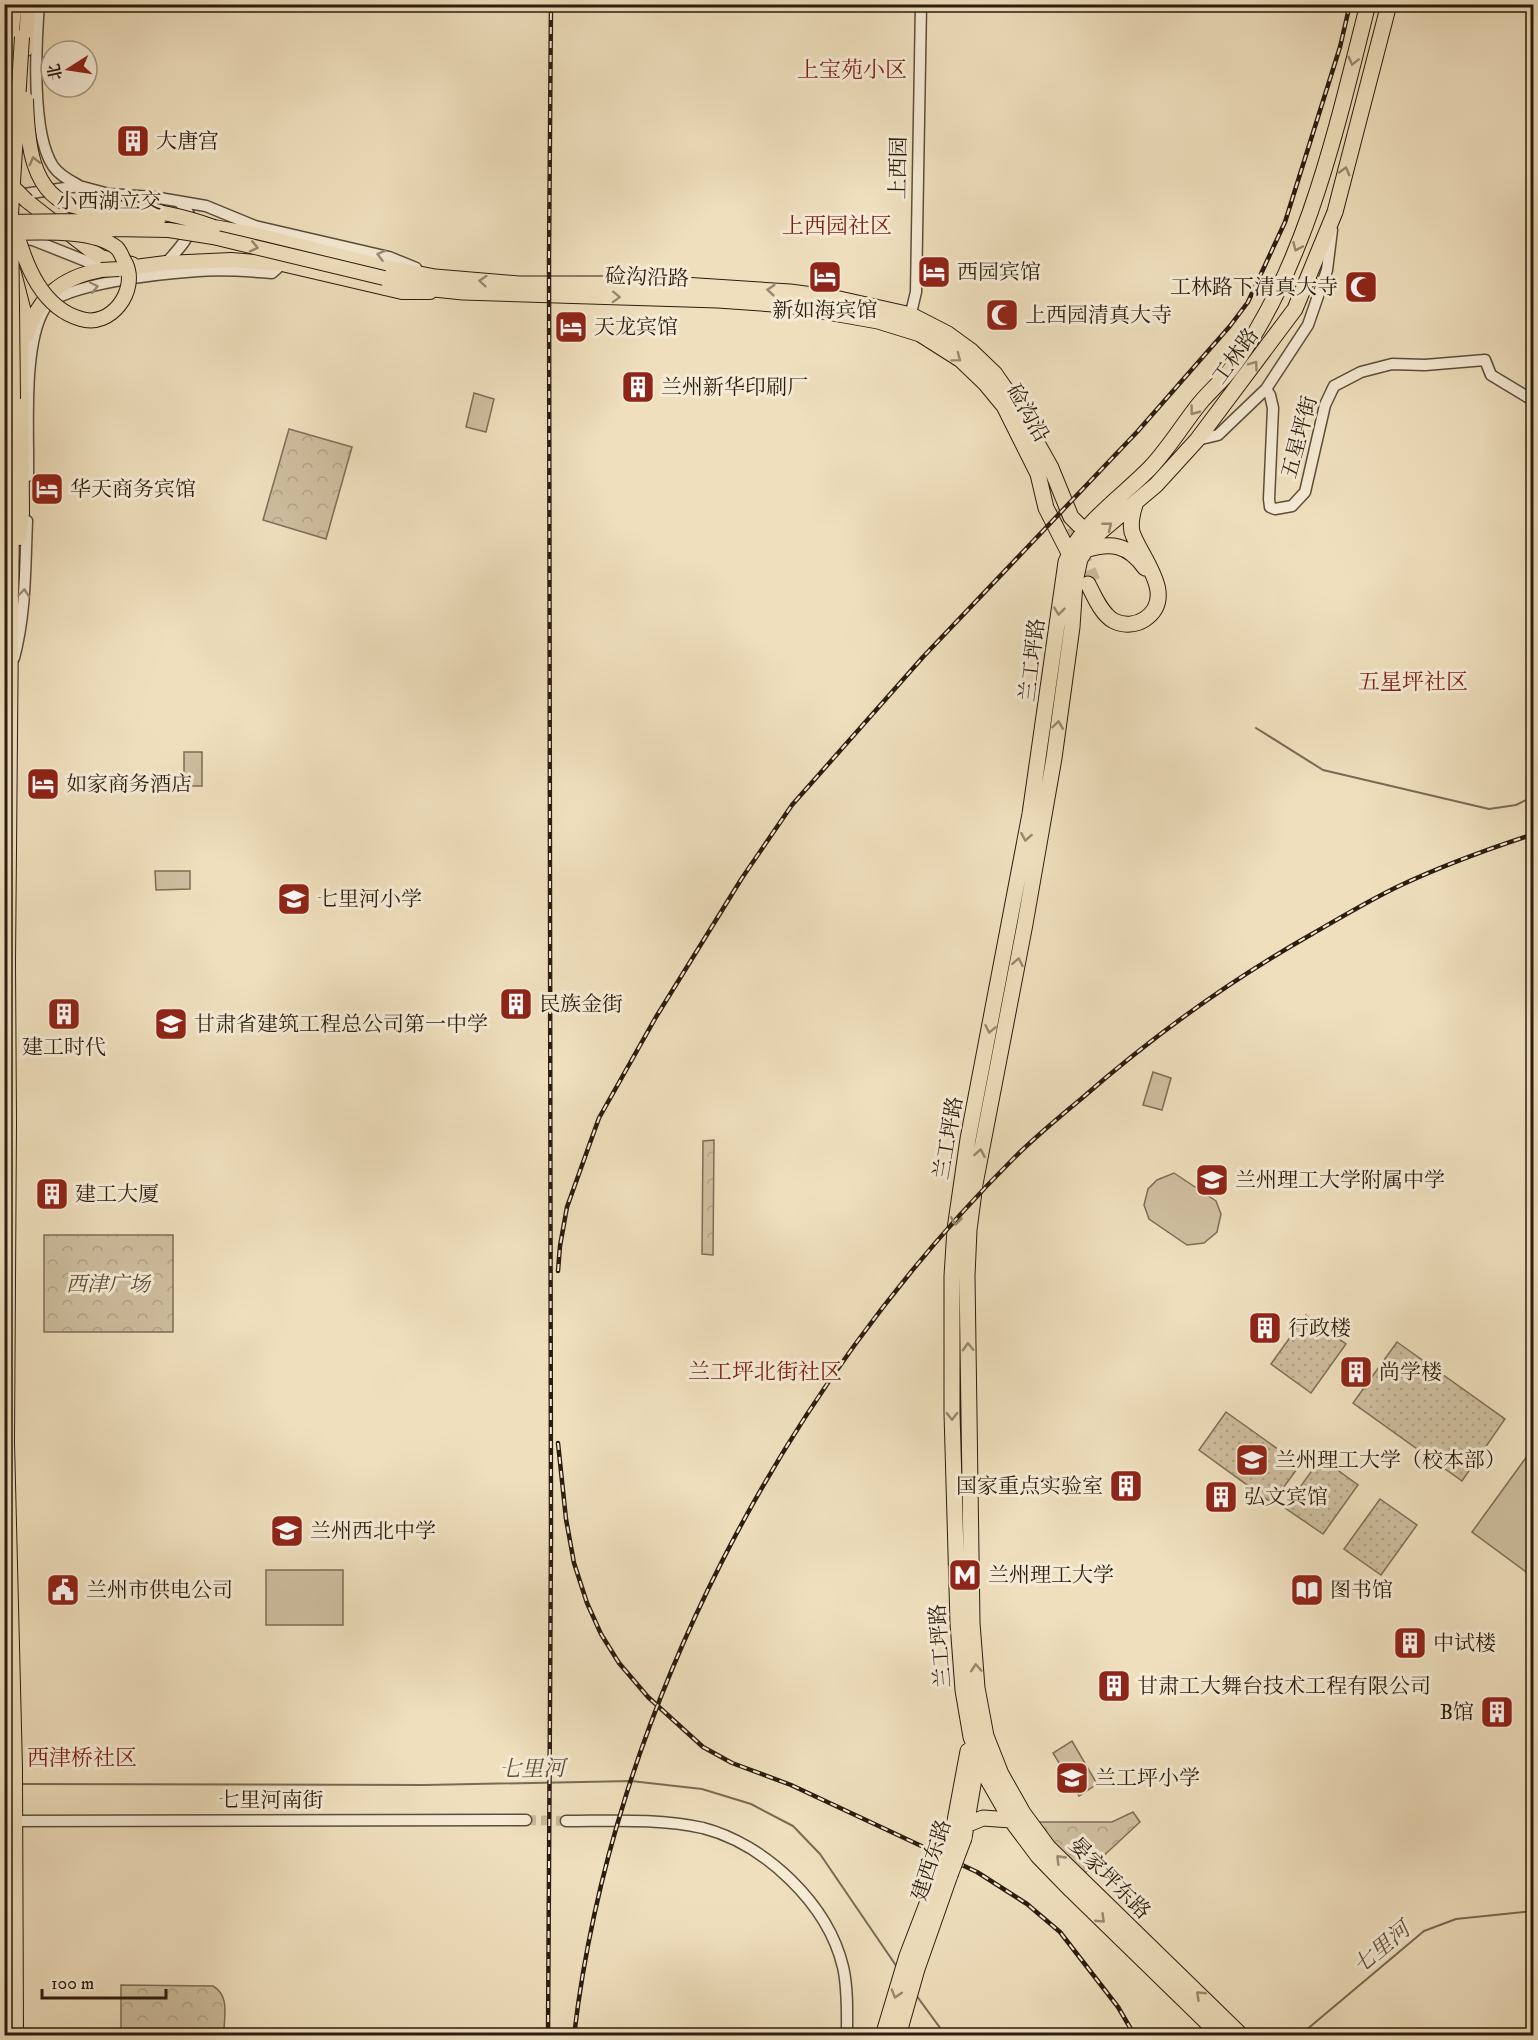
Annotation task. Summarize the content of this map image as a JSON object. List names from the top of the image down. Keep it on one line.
{"streets":{"highway":["硷沟沿路","工林路","硷沟沿","兰工坪路","建西东路","晏家坪东路"],"main road":["小西湖立交"],"street":["上西园","五星坪街","七里河南街"]},"crossings":[["上西园","硷沟沿路"],["上西园","硷沟沿"],["硷沟沿路","硷沟沿"],["工林路","硷沟沿"],["工林路","兰工坪路"],["硷沟沿","兰工坪路"],["兰工坪路","建西东路"],["兰工坪路","晏家坪东路"],["建西东路","晏家坪东路"]],"districts":["上宝苑小区","上西园社区","五星坪社区","兰工坪北街社区","西津桥社区"],"water":["七里河"],"parks":["西津广场"],"places":{"building":["大唐宫","兰州新华印刷厂","民族金街","建工时代","建工大厦","行政楼","尚学楼","国家重点实验室","弘文宾馆","中试楼","甘肃工大舞台技术工程有限公司","B馆"],"hotel":["西园宾馆","新如海宾馆","天龙宾馆","华天商务宾馆","如家商务酒店"],"mosque":["工林路下清真大寺","上西园清真大寺"],"school or university":["七里河小学","甘肃省建筑工程总公司第一中学","兰州理工大学附属中学","兰州理工大学（校本部）","兰州西北中学","兰工坪小学"],"metro station":["兰州理工大学"],"public building":["兰州市供电公司"],"library":["图书馆"]},"scale_bar":"100 m","north":"left"}
